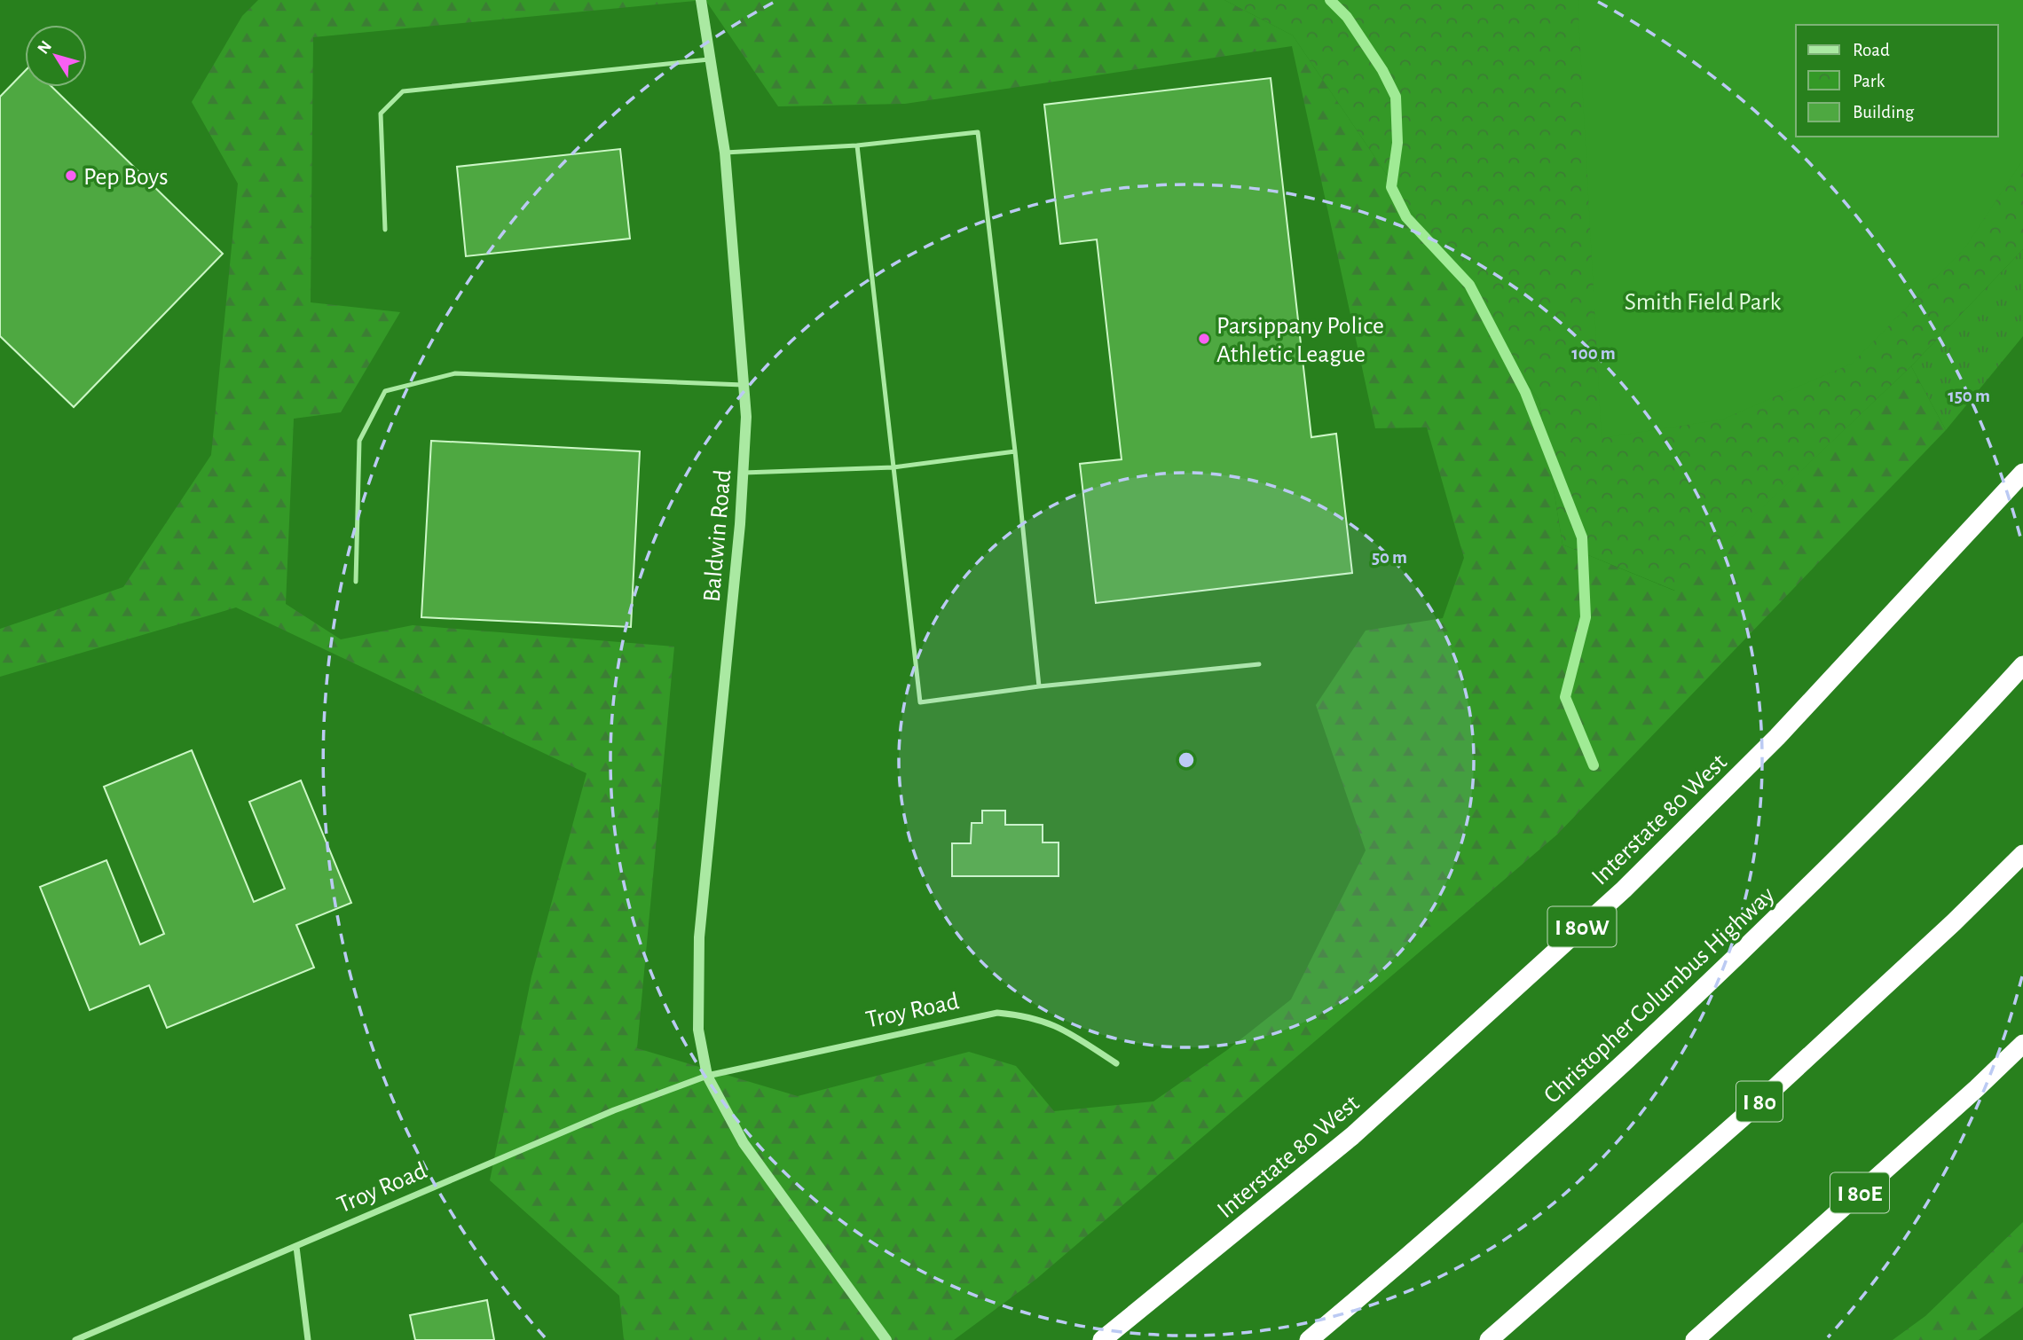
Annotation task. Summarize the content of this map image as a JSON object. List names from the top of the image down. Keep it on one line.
{"streets":{"highway":["Interstate 80 West","I 80W","Christopher Columbus Highway","I 80","I 80E"],"street":["Baldwin Road","Troy Road"]},"crossings":[["Baldwin Road","Troy Road"]],"parks":["Smith Field Park"],"places":["Pep Boys","Parsippany Police Athletic League"],"legend":["Road","Park","Building"],"north":"top left","rings":["100 m","150 m","50 m"]}
